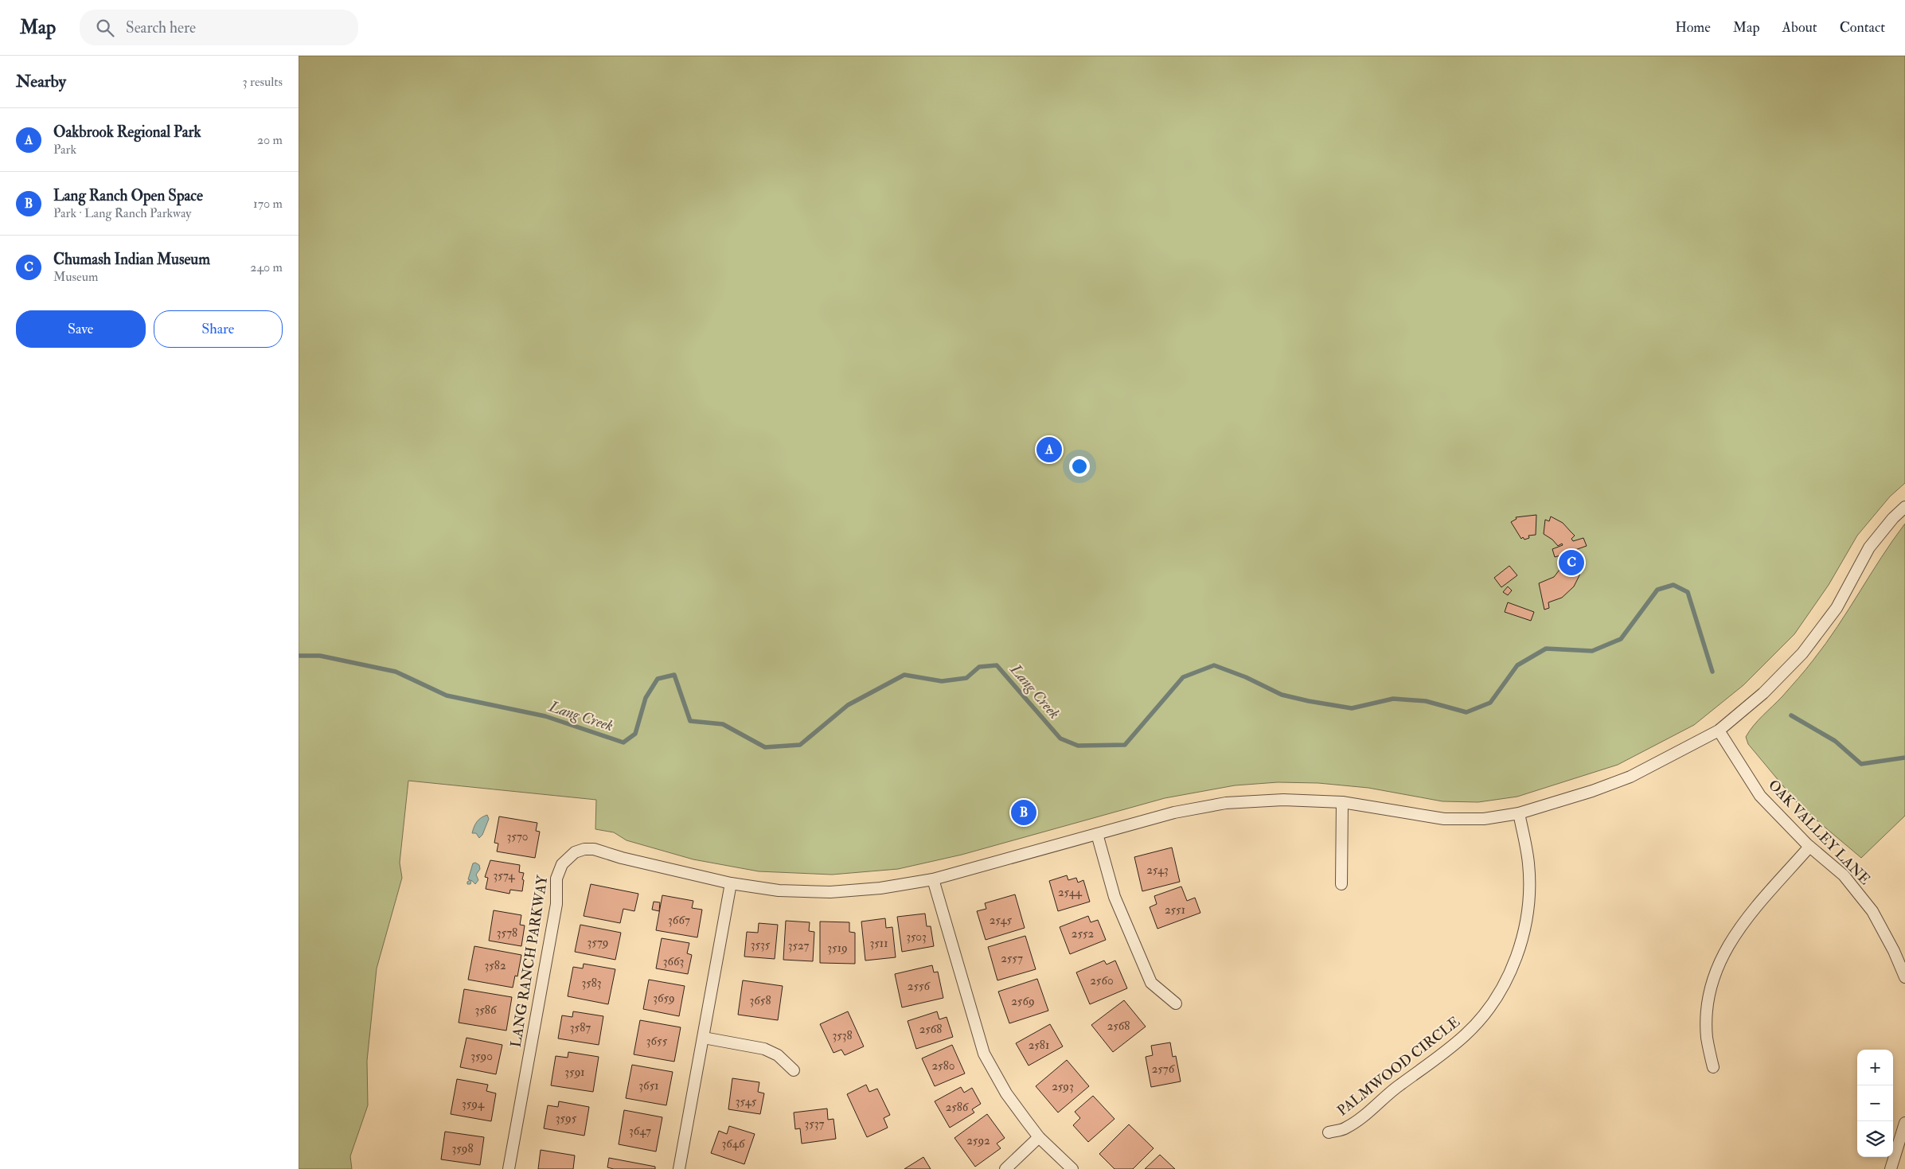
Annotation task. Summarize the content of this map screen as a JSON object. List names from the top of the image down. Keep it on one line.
{"streets":{"street":["OAK VALLEY LANE","LANG RANCH PARKWAY","PALMWOOD CIRCLE"]},"crossings":[["OAK VALLEY LANE","LANG RANCH PARKWAY"],["LANG RANCH PARKWAY","PALMWOOD CIRCLE"]],"water":["Lang Creek"],"house_numbers":["3570","2543","3574","2544","2551","3667","2545","3578","2552","3503","3579","3511","3535","3527","3519","2557","3663","3582","2560","3583","2556","3659","3658","2569","3586","2568","3587","2568","3538","3655","2581","3590","2580","2576","3591","3651","2593","3545","3594","2586","3595","3537","3647","2592","3646","3598"],"page":{"header":"Map","search":"Search here","nav":["Home","Map","About","Contact"],"heading":["Nearby","3 results"],"list":[{"mark":"A","name":"Oakbrook Regional Park","note":"Park","value":"20 m"},{"mark":"B","name":"Lang Ranch Open Space","note":"Park · Lang Ranch Parkway","value":"170 m"},{"mark":"C","name":"Chumash Indian Museum","note":"Museum","value":"240 m"}],"buttons":["Save","Share"],"pins":["A","C","B"],"map_buttons":["+","−"]}}
